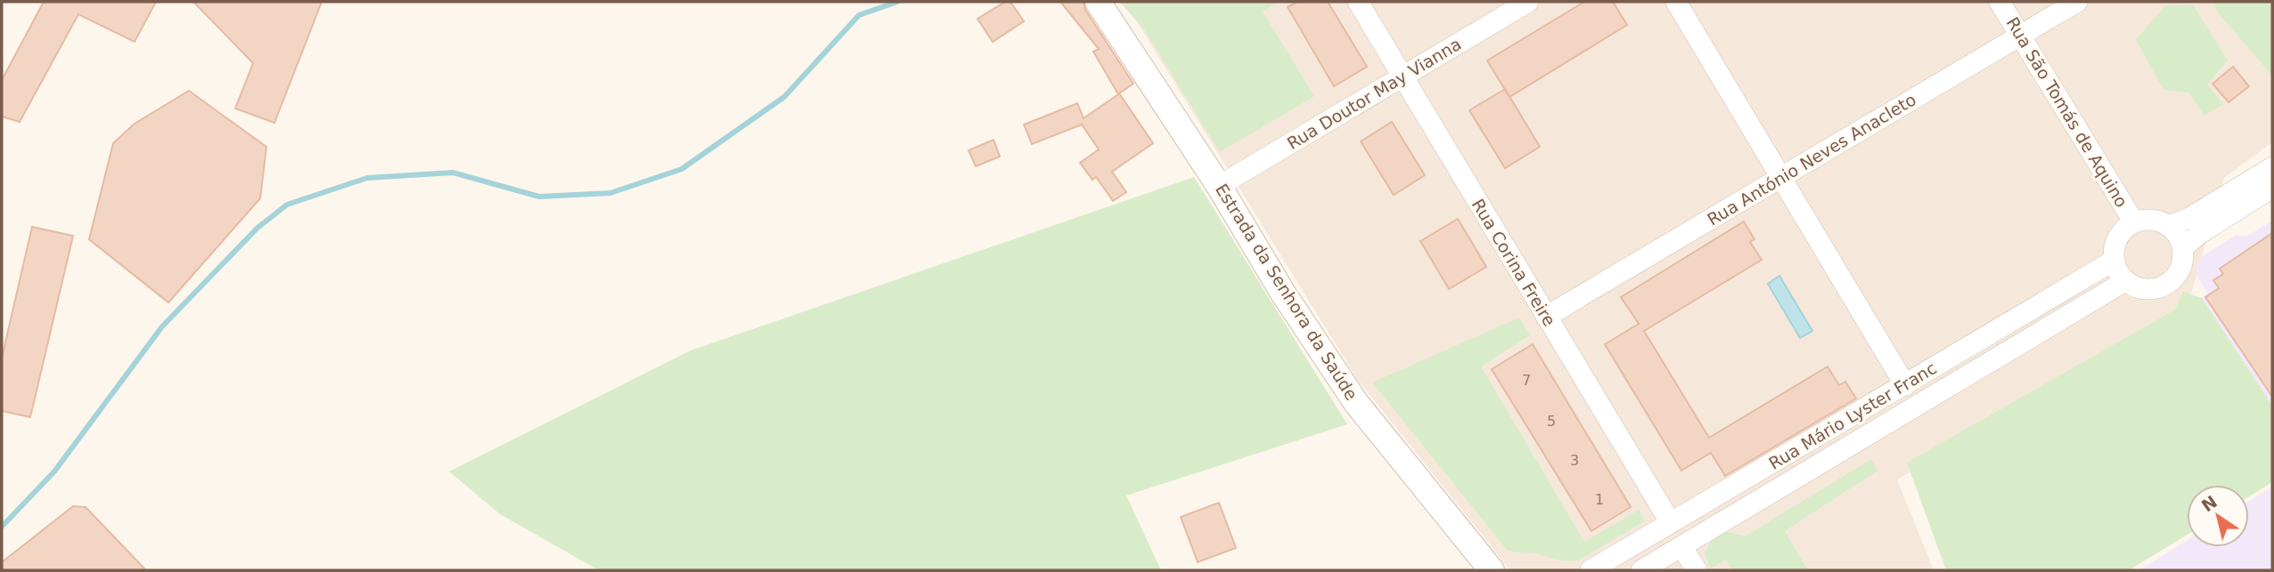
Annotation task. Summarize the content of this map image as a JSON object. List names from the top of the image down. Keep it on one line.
{"streets":{"street":["Rua Doutor May Vianna","Rua São Tomás de Aquino","Rua António Neves Anacleto","Rua Corina Freire","Estrada da Senhora da Saúde","Rua Mário Lyster Franc"]},"crossings":[["Rua Doutor May Vianna","Rua Corina Freire"],["Rua Doutor May Vianna","Estrada da Senhora da Saúde"],["Rua São Tomás de Aquino","Rua António Neves Anacleto"],["Rua São Tomás de Aquino","Rua Mário Lyster Franc"],["Rua António Neves Anacleto","Rua Corina Freire"],["Rua Corina Freire","Rua Mário Lyster Franc"]],"house_numbers":["7","5","3","1"],"north":"top left"}
